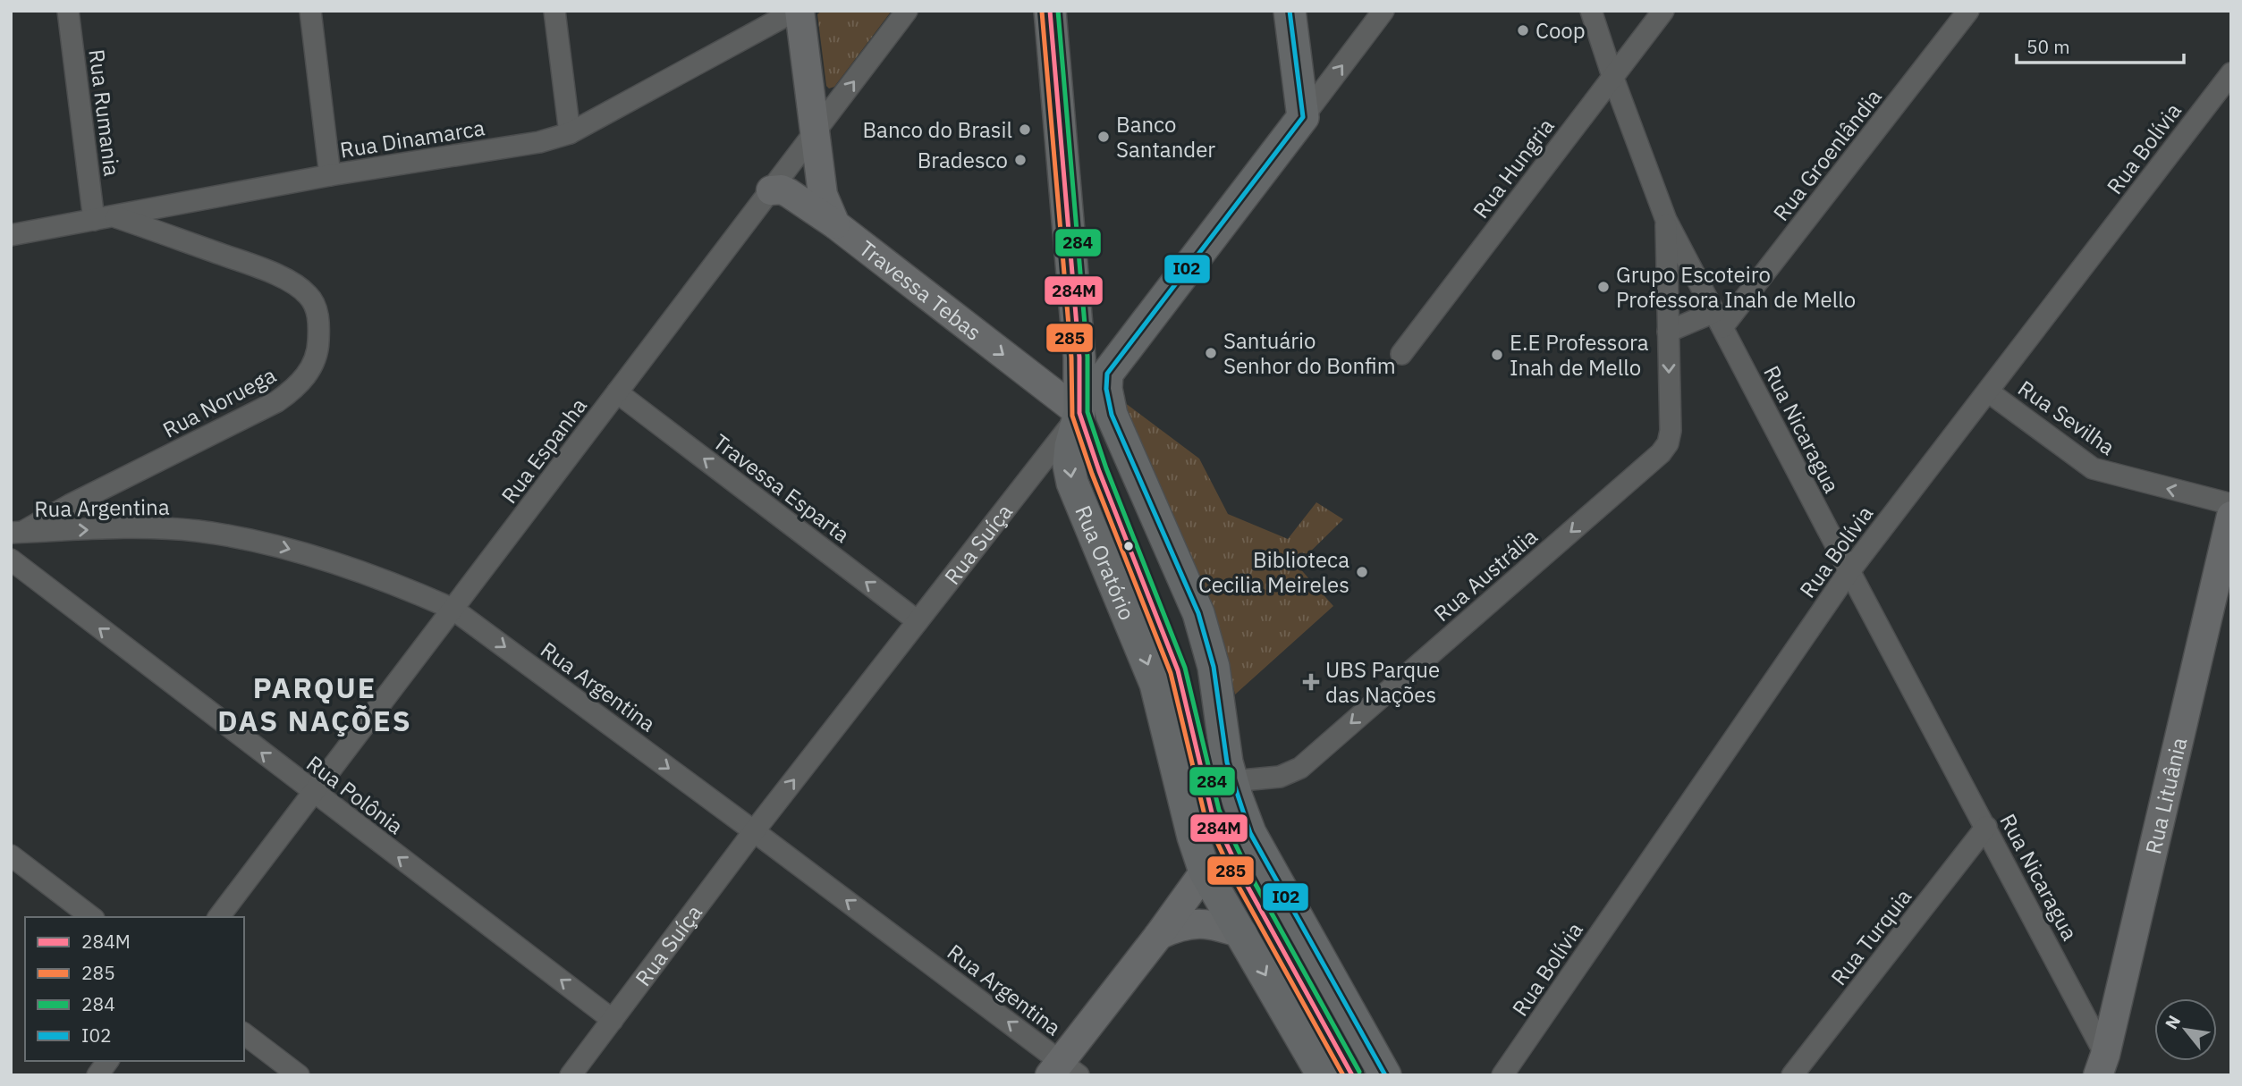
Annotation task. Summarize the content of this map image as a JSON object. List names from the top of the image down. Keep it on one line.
{"streets":{"main road":["Rua Suíça","Rua Oratório"],"street":["Rua Rumania","Rua Dinamarca","Rua Bolívia","Rua Groenlândia","Rua Hungria","Travessa Tebas","Rua Noruega","Rua Sevilha","Rua Nicaragua","Rua Espanha","Travessa Esparta","Rua Argentina","Rua Austrália","Rua Polônia","Rua Lituânia","Rua Turquia"]},"crossings":[["Rua Rumania","Rua Dinamarca"],["Rua Dinamarca","Travessa Tebas"],["Rua Dinamarca","Rua Noruega"],["Rua Bolívia","Rua Sevilha"],["Rua Bolívia","Rua Nicaragua"],["Rua Groenlândia","Rua Nicaragua"],["Rua Hungria","Rua Nicaragua"],["Travessa Tebas","Rua Espanha"],["Travessa Tebas","Rua Suíça"],["Travessa Tebas","Rua Oratório"],["Rua Noruega","Rua Argentina"],["Rua Nicaragua","Rua Austrália"],["Rua Nicaragua","Rua Lituânia"],["Rua Nicaragua","Rua Turquia"],["Rua Espanha","Travessa Esparta"],["Rua Espanha","Rua Argentina"],["Rua Espanha","Rua Polônia"],["Travessa Esparta","Rua Suíça"],["Rua Argentina","Rua Suíça"],["Rua Suíça","Rua Oratório"],["Rua Suíça","Rua Polônia"]],"one_way":["Travessa Tebas","Rua Sevilha","Travessa Esparta","Rua Austrália","Rua Polônia"],"districts":["PARQUE DAS NAÇÕES"],"places":{"other":["Coop","Banco do Brasil","Banco Santander","Bradesco","Grupo Escoteiro Professora Inah de Mello","Santuário Senhor do Bonfim","E.E Professora Inah de Mello","Biblioteca Cecilia Meireles"],"health":["UBS Parque das Nações"]},"lines":["transit line 284M","transit line 284","transit line I02","transit line 285"],"legend":["284M","285","284","I02"],"scale_bar":"50 m","north":"top left"}
